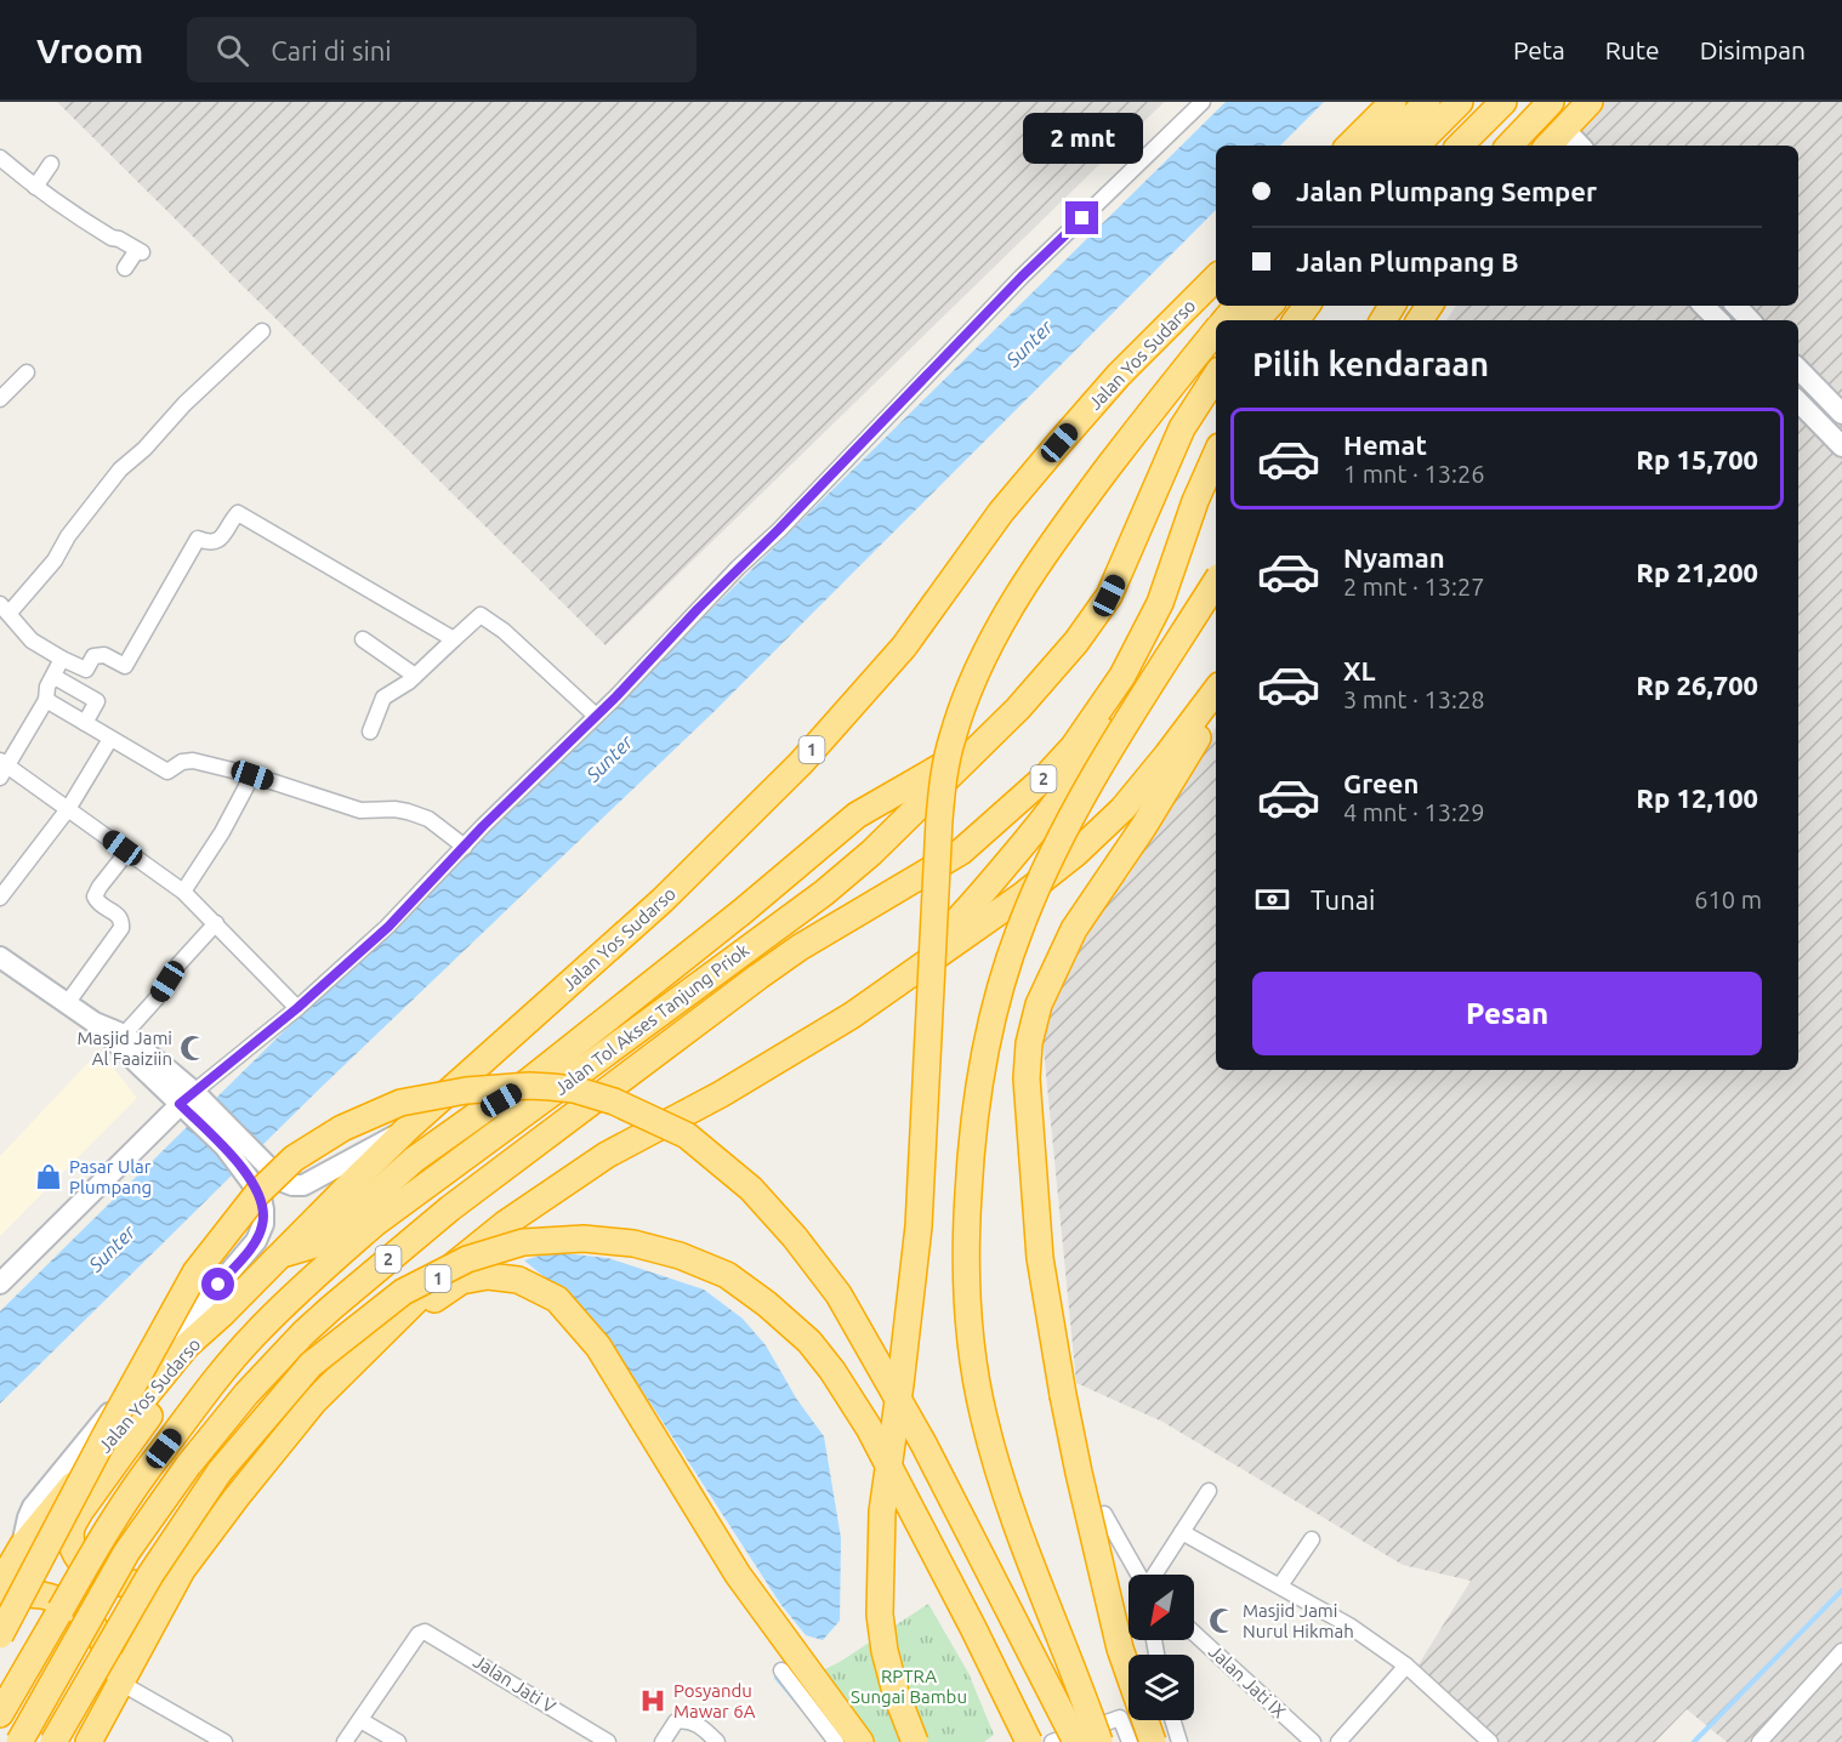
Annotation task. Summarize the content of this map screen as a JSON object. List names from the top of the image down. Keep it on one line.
{"streets":{"highway":["Jalan Yos Sudarso","1","2","Jalan Tol Akses Tanjung Priok"],"street":["Jalan Jati IX","Jalan Jati V"]},"water":["Sunter"],"parks":["RPTRA Sungai Bambu"],"places":{"mosque":["Masjid Jami Al Faaiziin","Masjid Jami Nurul Hikmah"],"shop":["Pasar Ular Plumpang"],"hospital":["Posyandu Mawar 6A"]},"north":"bottom left","page":{"header":"Vroom","search":"Cari di sini","nav":["Peta","Rute","Disimpan"],"bubble":"2 mnt","banner":["Jalan Plumpang Semper","Jalan Plumpang B"],"heading":"Pilih kendaraan","list":[{"name":"Hemat","note":"1 mnt · 13:26","value":"Rp 15,700"},{"name":"Nyaman","note":"2 mnt · 13:27","value":"Rp 21,200"},{"name":"XL","note":"3 mnt · 13:28","value":"Rp 26,700"},{"name":"Green","note":"4 mnt · 13:29","value":"Rp 12,100"}],"pay":["Tunai","610 m"],"buttons":"Pesan"}}
